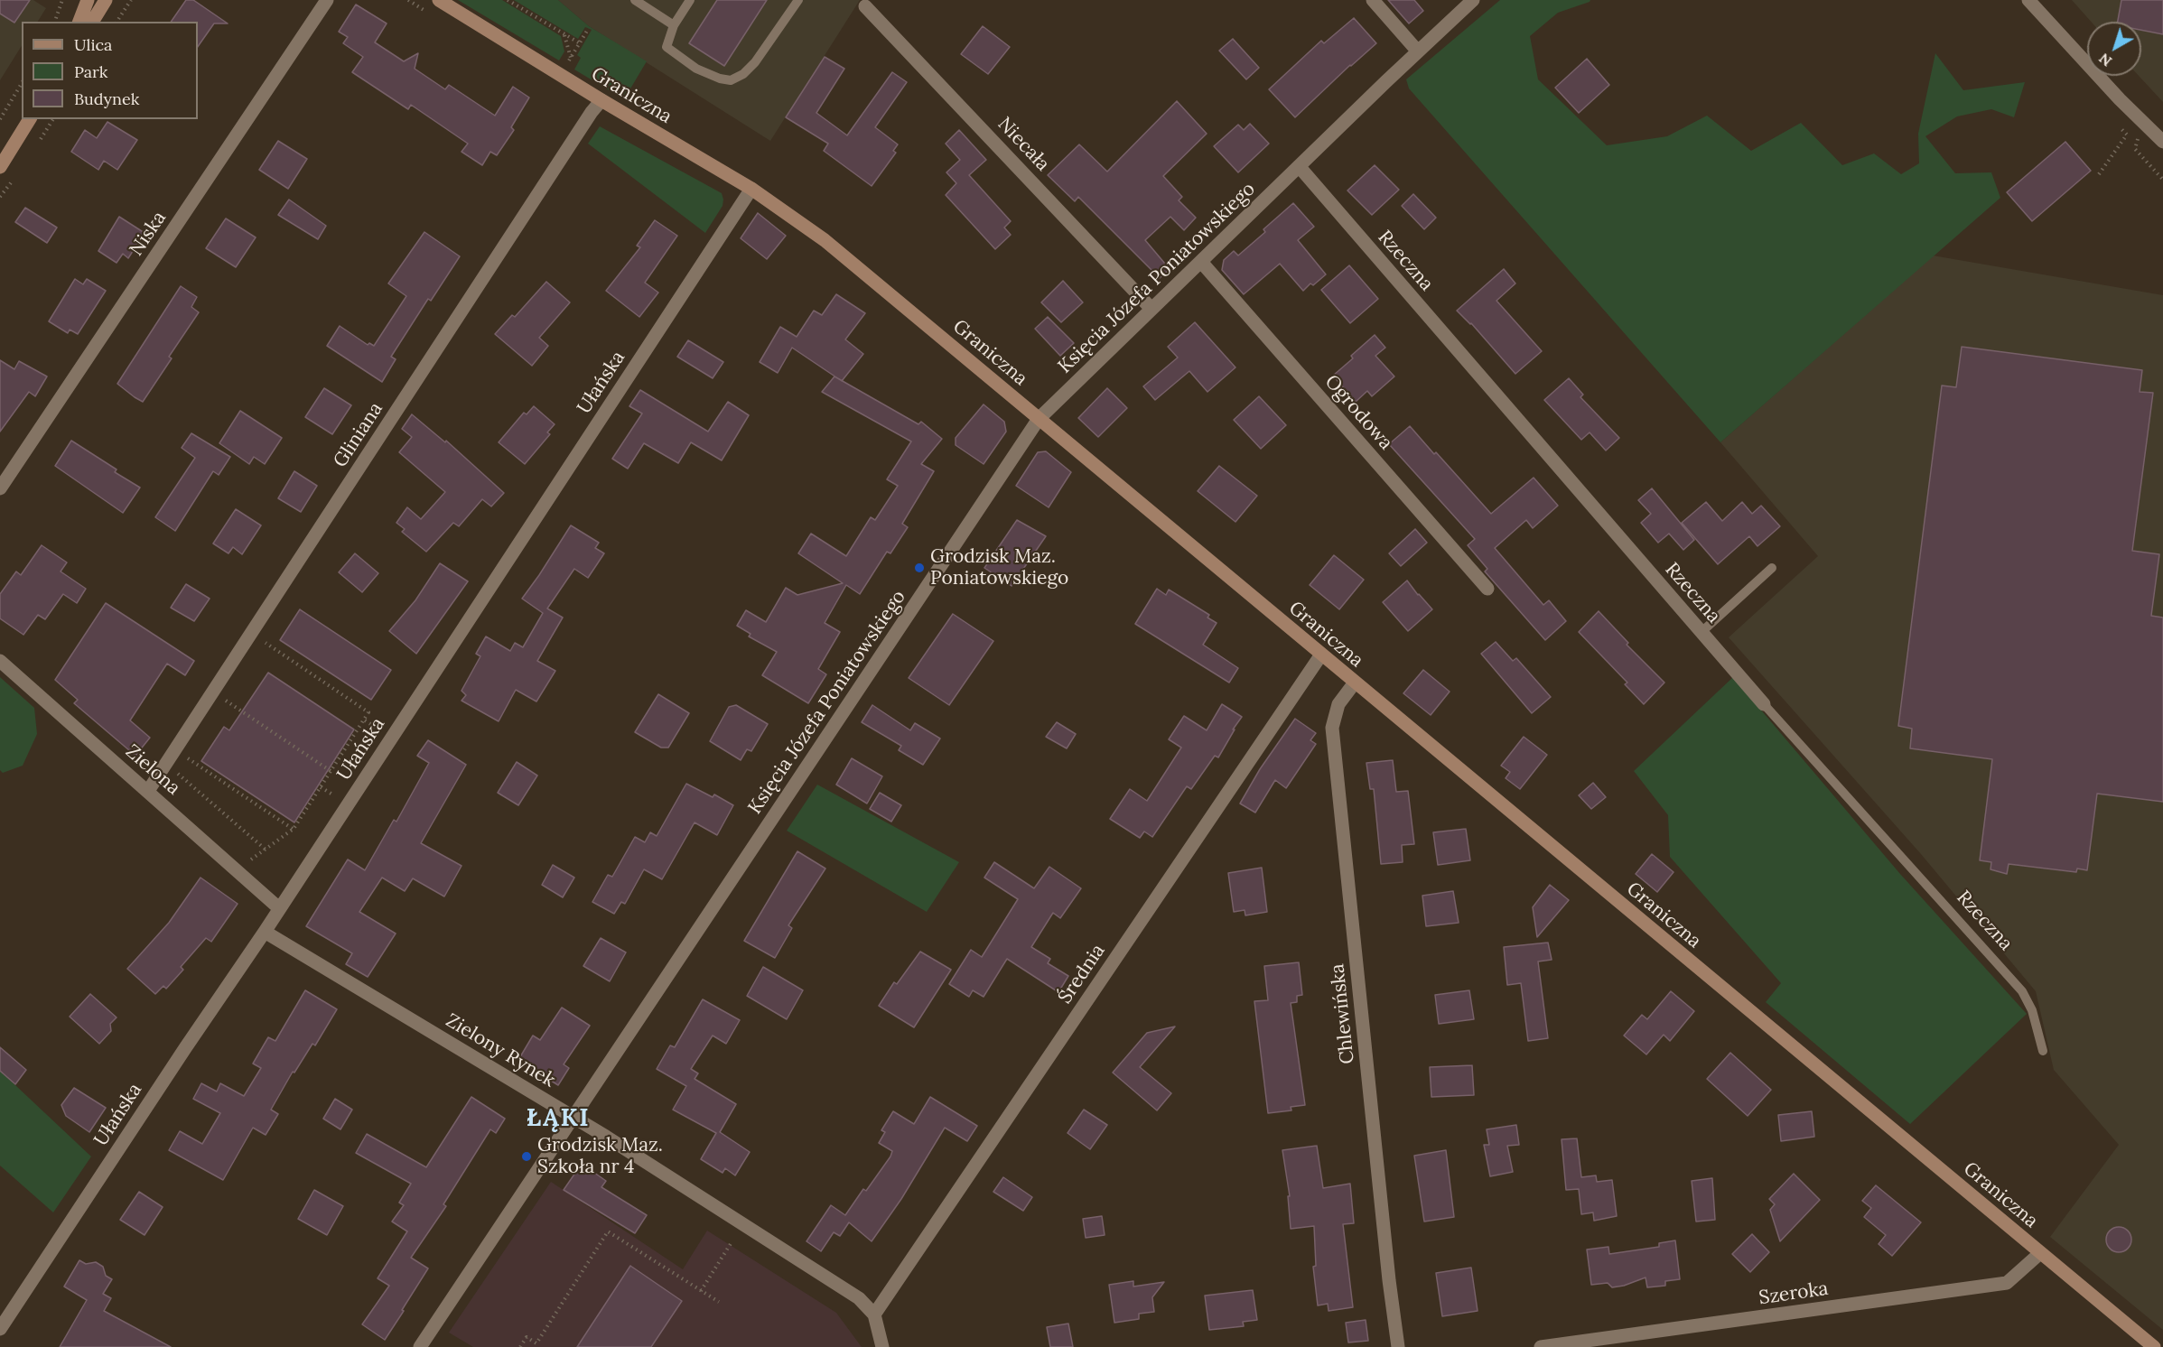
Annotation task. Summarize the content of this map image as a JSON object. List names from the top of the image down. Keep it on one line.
{"streets":{"street":["Graniczna","Niecała","Niska","Rzeczna","Księcia Józefa Poniatowskiego","Ułańska","Ogrodowa","Gliniana","Zielona","Średnia","Chlewińska","Zielony Rynek","Szeroka"]},"crossings":[["Graniczna","Księcia Józefa Poniatowskiego"],["Graniczna","Ułańska"],["Graniczna","Gliniana"],["Graniczna","Średnia"],["Graniczna","Chlewińska"],["Graniczna","Szeroka"],["Niecała","Księcia Józefa Poniatowskiego"],["Rzeczna","Księcia Józefa Poniatowskiego"],["Księcia Józefa Poniatowskiego","Ogrodowa"],["Księcia Józefa Poniatowskiego","Zielony Rynek"],["Ułańska","Zielona"],["Ułańska","Zielony Rynek"],["Gliniana","Zielona"],["Średnia","Zielony Rynek"]],"districts":["ŁĄKI"],"places":["Grodzisk Maz. Poniatowskiego","Grodzisk Maz. Szkoła nr 4"],"legend":["Ulica","Park","Budynek"],"north":"bottom left"}
